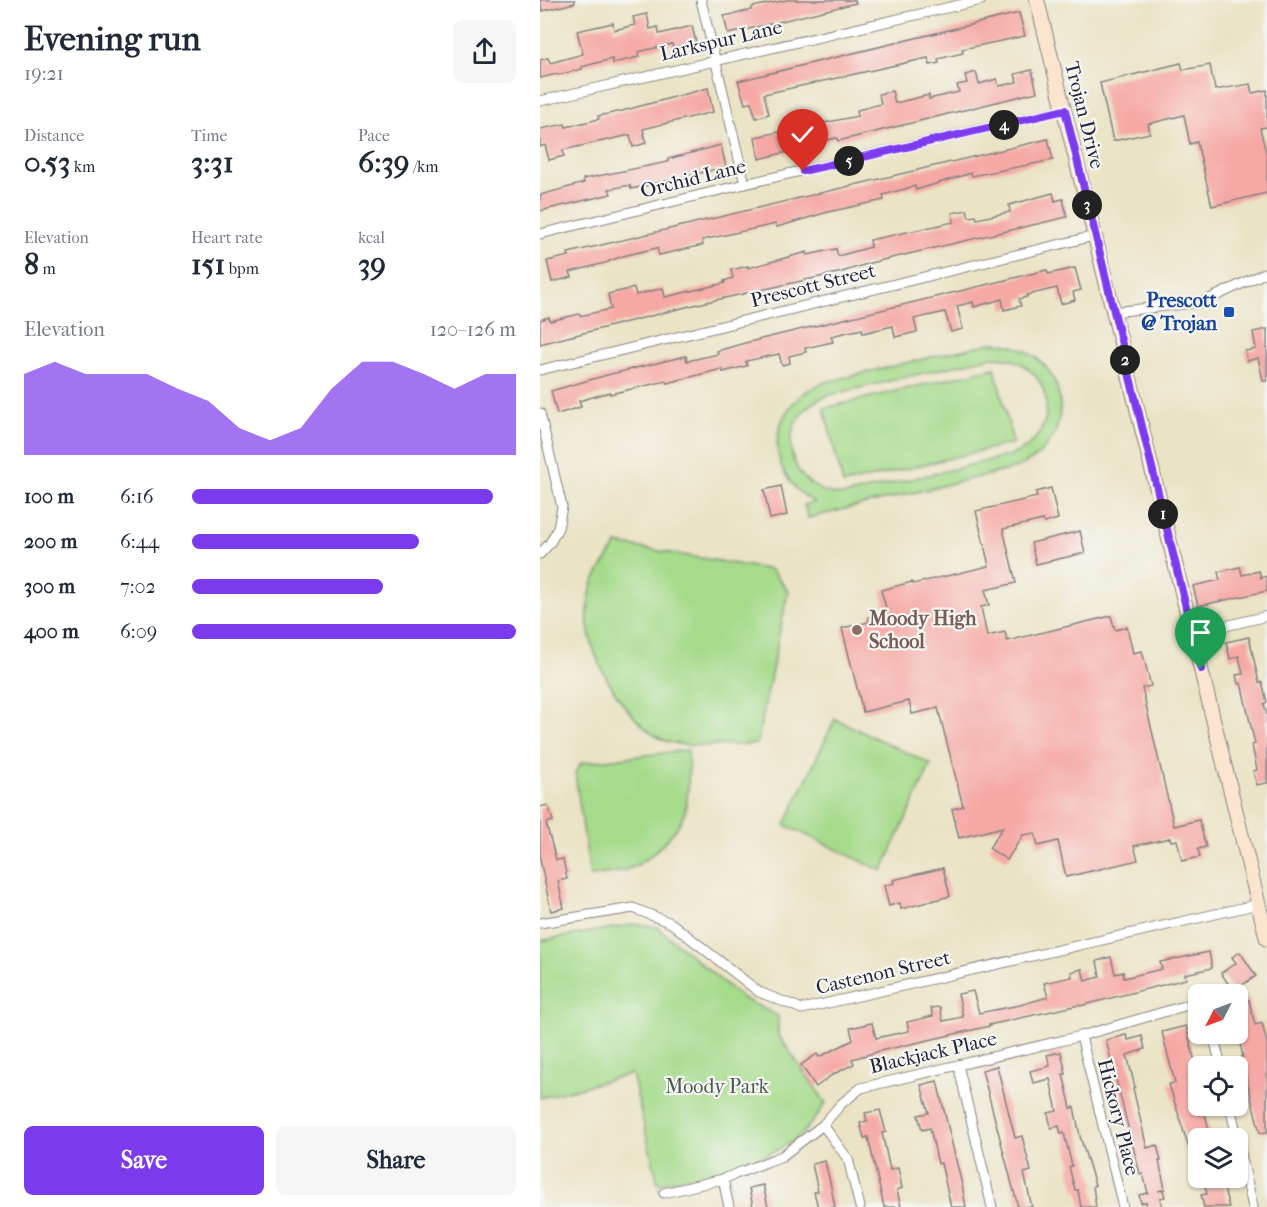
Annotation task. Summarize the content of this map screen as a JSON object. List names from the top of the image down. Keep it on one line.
{"streets":{"street":["Larkspur Lane","Trojan Drive","Orchid Lane","Prescott Street","Castenon Street","Blackjack Place","Hickory Place"]},"crossings":[["Trojan Drive","Orchid Lane"],["Trojan Drive","Prescott Street"],["Trojan Drive","Castenon Street"],["Blackjack Place","Hickory Place"]],"parks":["Moody Park"],"places":{"transit":["Prescott @ Trojan"],"other":["Moody High School"]},"north":"bottom left","page":{"heading":["Evening run","19:21"],"stats":[["Distance","0.53 km"],["Time","3:31"],["Pace","6:39 /km"],["Elevation","8 m"],["Heart rate","151 bpm"],["kcal","39"]],"pins":["4","5","3","2","1"],"chart":["Elevation","120–126 m"],"list":[{"name":"100 m","note":"6:16"},{"name":"200 m","note":"6:44"},{"name":"300 m","note":"7:02"},{"name":"400 m","note":"6:09"}],"buttons":["Save","Share"]}}
